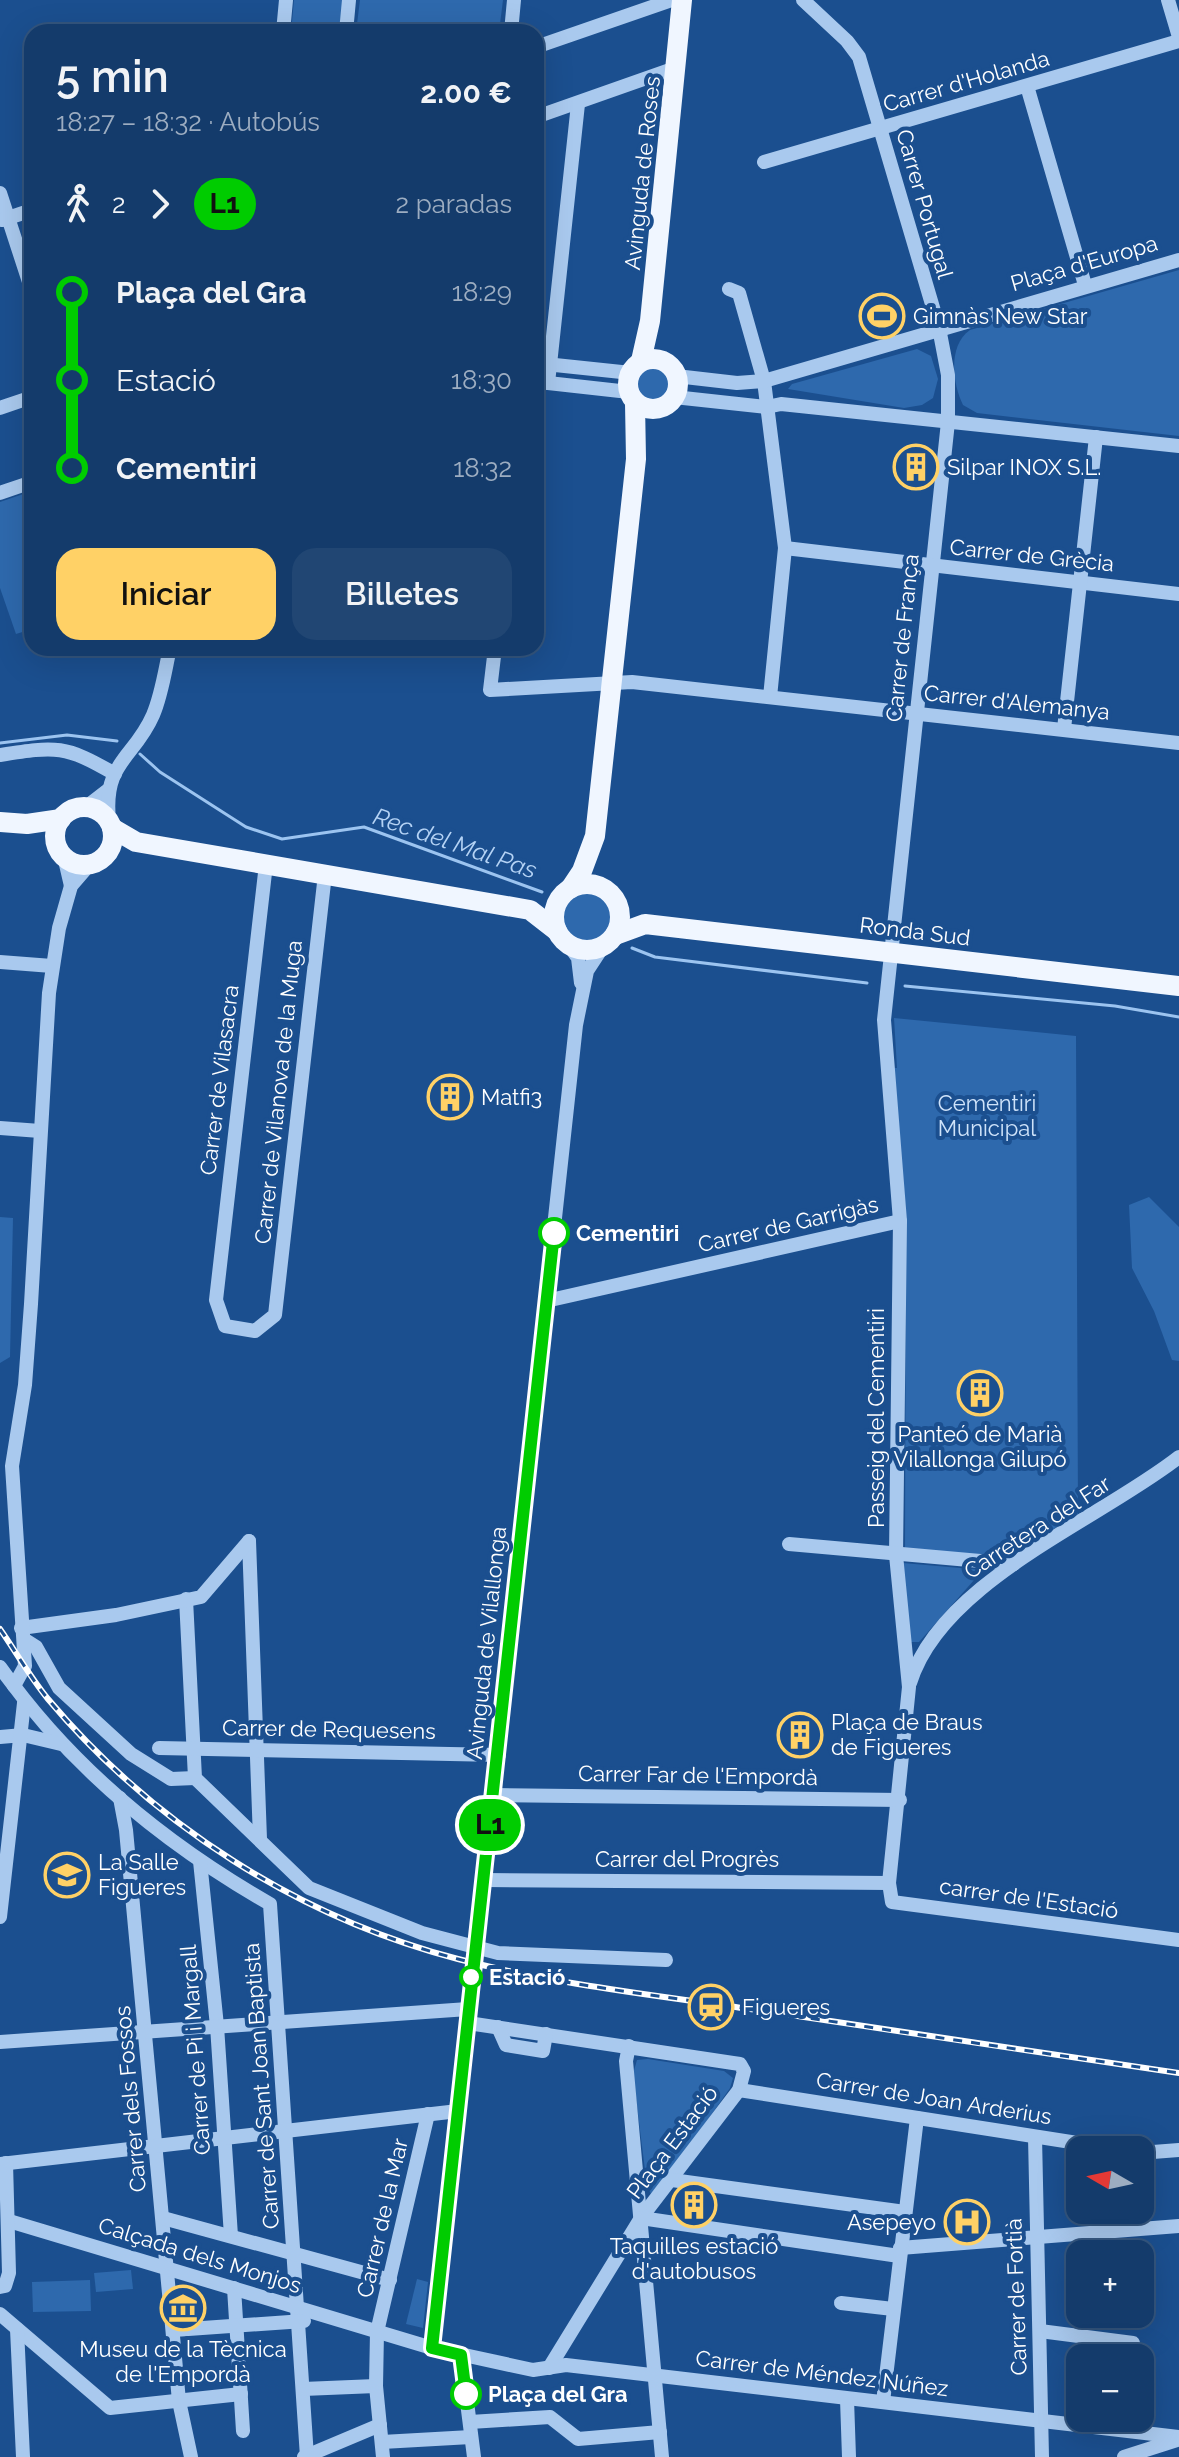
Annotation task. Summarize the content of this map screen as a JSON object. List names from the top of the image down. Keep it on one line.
{"streets":{"main road":["Avinguda de Roses","Ronda Sud"],"street":["Carrer d'Holanda","Carrer Portugal","Plaça d'Europa","Carrer de Grècia","Carrer de França","Carrer d'Alemanya","Carrer de Vilasacra","Carrer de Vilanova de la Muga","Carrer de Garrigàs","Passeig del Cementiri","Carretera del Far","Avinguda de Vilallonga","Carrer de Requesens","Carrer Far de l'Empordà","Carrer del Progrès","carrer de l'Estació","Carrer de Pi i Margall","Carrer de Sant Joan Baptista","Carrer de Joan Arderius","Carrer dels Fossos","Plaça Estació","Carrer de la Mar","Calçada dels Monjos","Carrer de Fortià","Carrer de Méndez Núñez"]},"crossings":[["Carrer d'Holanda","Carrer Portugal"],["Avinguda de Roses","Plaça d'Europa"],["Avinguda de Roses","Carrer d'Alemanya"],["Carrer Portugal","Plaça d'Europa"],["Carrer Portugal","Carrer de França"],["Plaça d'Europa","Carrer de França"],["Carrer de Grècia","Carrer de França"],["Carrer de França","Carrer d'Alemanya"],["Carrer de França","Ronda Sud"],["Carrer de França","Passeig del Cementiri"],["Ronda Sud","Passeig del Cementiri"],["Ronda Sud","Avinguda de Vilallonga"],["Carrer de Vilasacra","Carrer de Vilanova de la Muga"],["Carrer de Garrigàs","Passeig del Cementiri"],["Carrer de Garrigàs","Avinguda de Vilallonga"],["Passeig del Cementiri","Carretera del Far"],["Passeig del Cementiri","Carrer Far de l'Empordà"],["Passeig del Cementiri","Carrer del Progrès"],["Passeig del Cementiri","carrer de l'Estació"],["Avinguda de Vilallonga","Carrer de Requesens"],["Avinguda de Vilallonga","Carrer Far de l'Empordà"],["Avinguda de Vilallonga","Carrer del Progrès"],["Carrer del Progrès","carrer de l'Estació"],["Carrer de Pi i Margall","Carrer de Sant Joan Baptista"],["Carrer de Sant Joan Baptista","Calçada dels Monjos"],["Carrer de Joan Arderius","Plaça Estació"],["Carrer de Joan Arderius","Carrer de Fortià"],["Carrer dels Fossos","Calçada dels Monjos"],["Carrer de la Mar","Calçada dels Monjos"],["Carrer de Fortià","Carrer de Méndez Núñez"]],"water":["Rec del Mal Pas"],"parks":["Cementiri Municipal"],"places":{"sports":["Gimnàs New Star"],"building":["Silpar INOX S.L.","Matfi3","Panteó de Marià Vilallonga Gilupó","Plaça de Braus de Figueres","Taquilles estació d'autobusos"],"other":["Cementiri","Estació","Plaça del Gra"],"school or university":["La Salle Figueres"],"station":["Figueres"],"hospital":["Asepeyo"],"museum":["Museu de la Tècnica de l'Empordà"]},"lines":["bus line L1"],"north":"left","page":{"on_map":"L1","heading":["5 min","18:27 – 18:32 · Autobús","2.00 €"],"legs":["2","L1","2 paradas"],"list":[{"name":"Plaça del Gra","value":"18:29"},{"name":"Estació","value":"18:30"},{"name":"Cementiri","value":"18:32"}],"buttons":["Iniciar","Billetes"],"map_buttons":["+","−"]}}
